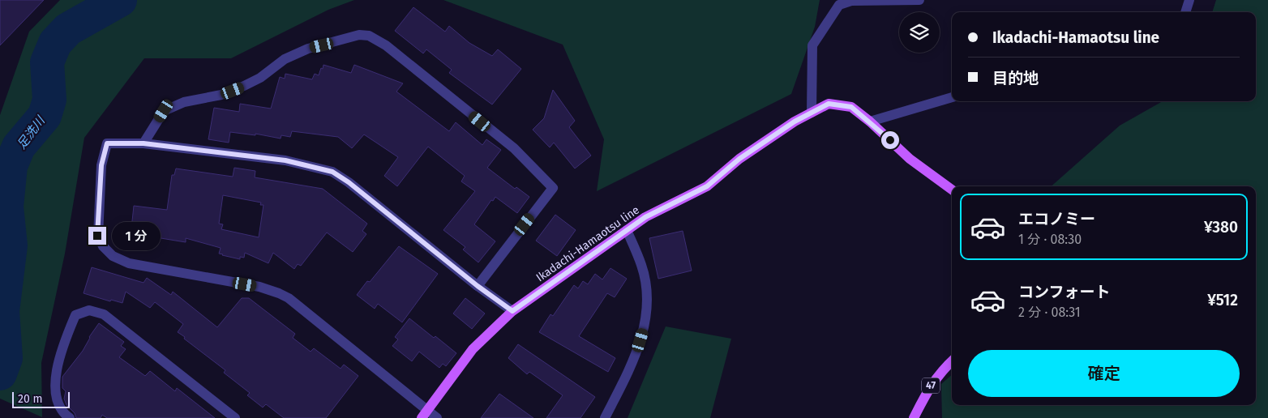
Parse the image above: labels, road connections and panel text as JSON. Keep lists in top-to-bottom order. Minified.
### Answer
{"streets":{"main road":["Ikadachi-Hamaotsu line","47"]},"water":["足洗川"],"scale_bar":"20 m","page":{"banner":["Ikadachi-Hamaotsu line","目的地"],"list":[{"name":"エコノミー","note":"1 分 · 08:30","value":"¥380"},{"name":"コンフォート","note":"2 分 · 08:31","value":"¥512"}],"bubble":"1 分","buttons":"確定","scale":"20 m"}}
